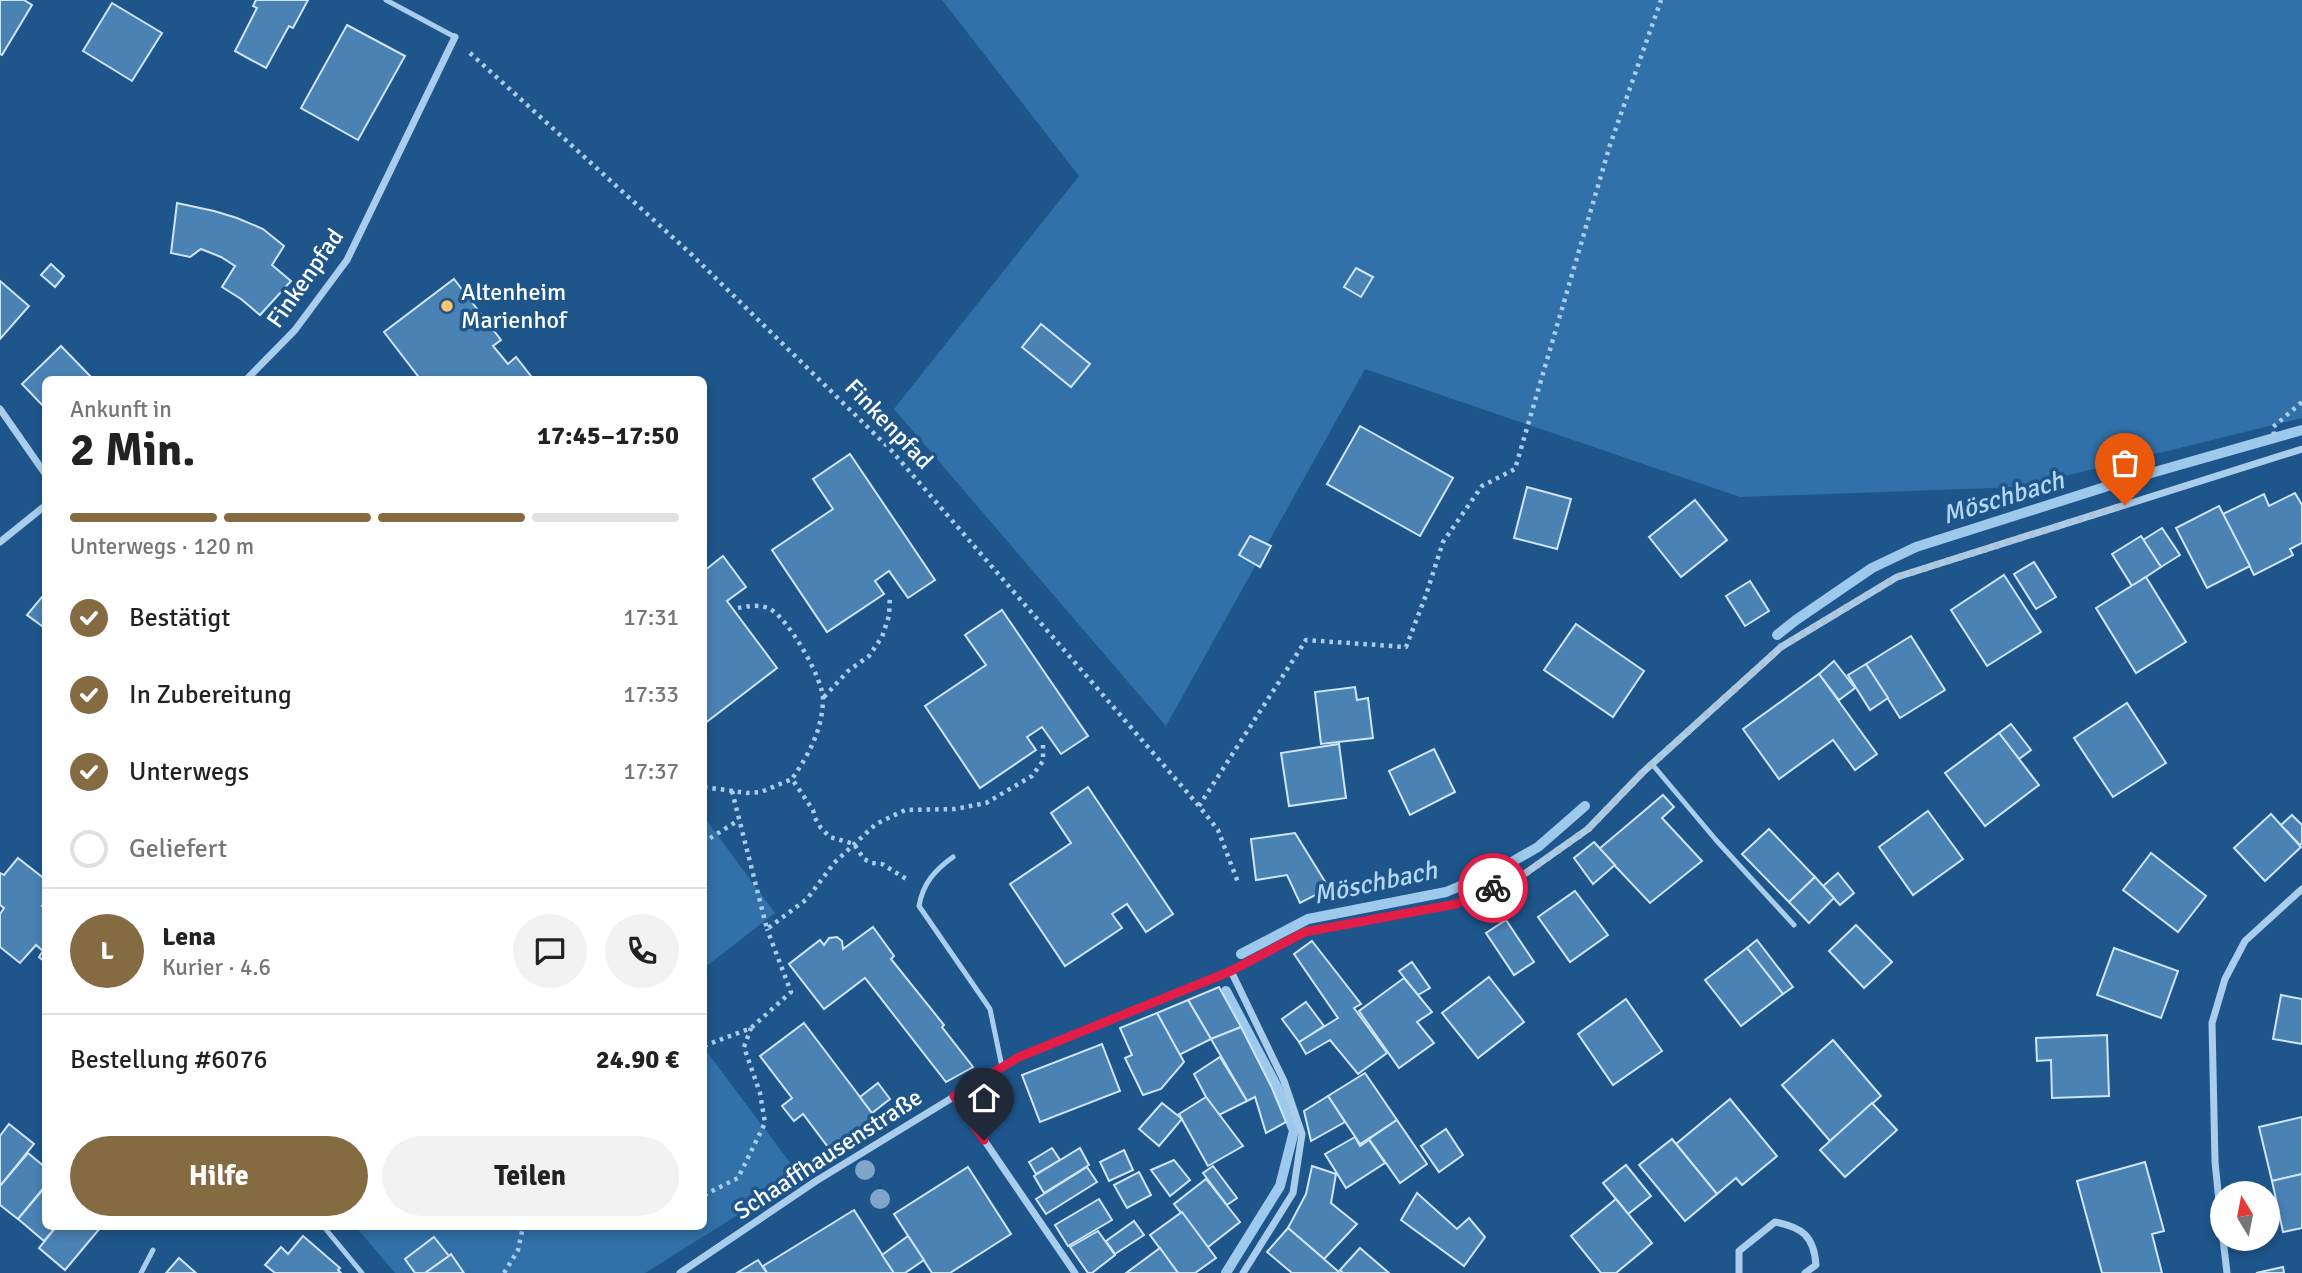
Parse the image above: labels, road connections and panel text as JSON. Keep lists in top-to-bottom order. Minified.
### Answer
{"streets":{"street":["Finkenpfad","Schaaffhausenstraße"]},"water":["Möschbach"],"places":["Altenheim Marienhof"],"north":"top","page":{"heading":["2 Min.","Ankunft in","17:45–17:50"],"panel":["Lena","Kurier · 4.6","Bestellung #6076","24.90 €"],"bar":"Unterwegs · 120 m","list":[["Bestätigt","17:31"],["In Zubereitung","17:33"],["Unterwegs","17:37"],"Geliefert"],"round":"L","buttons":["Hilfe","Teilen"]}}
